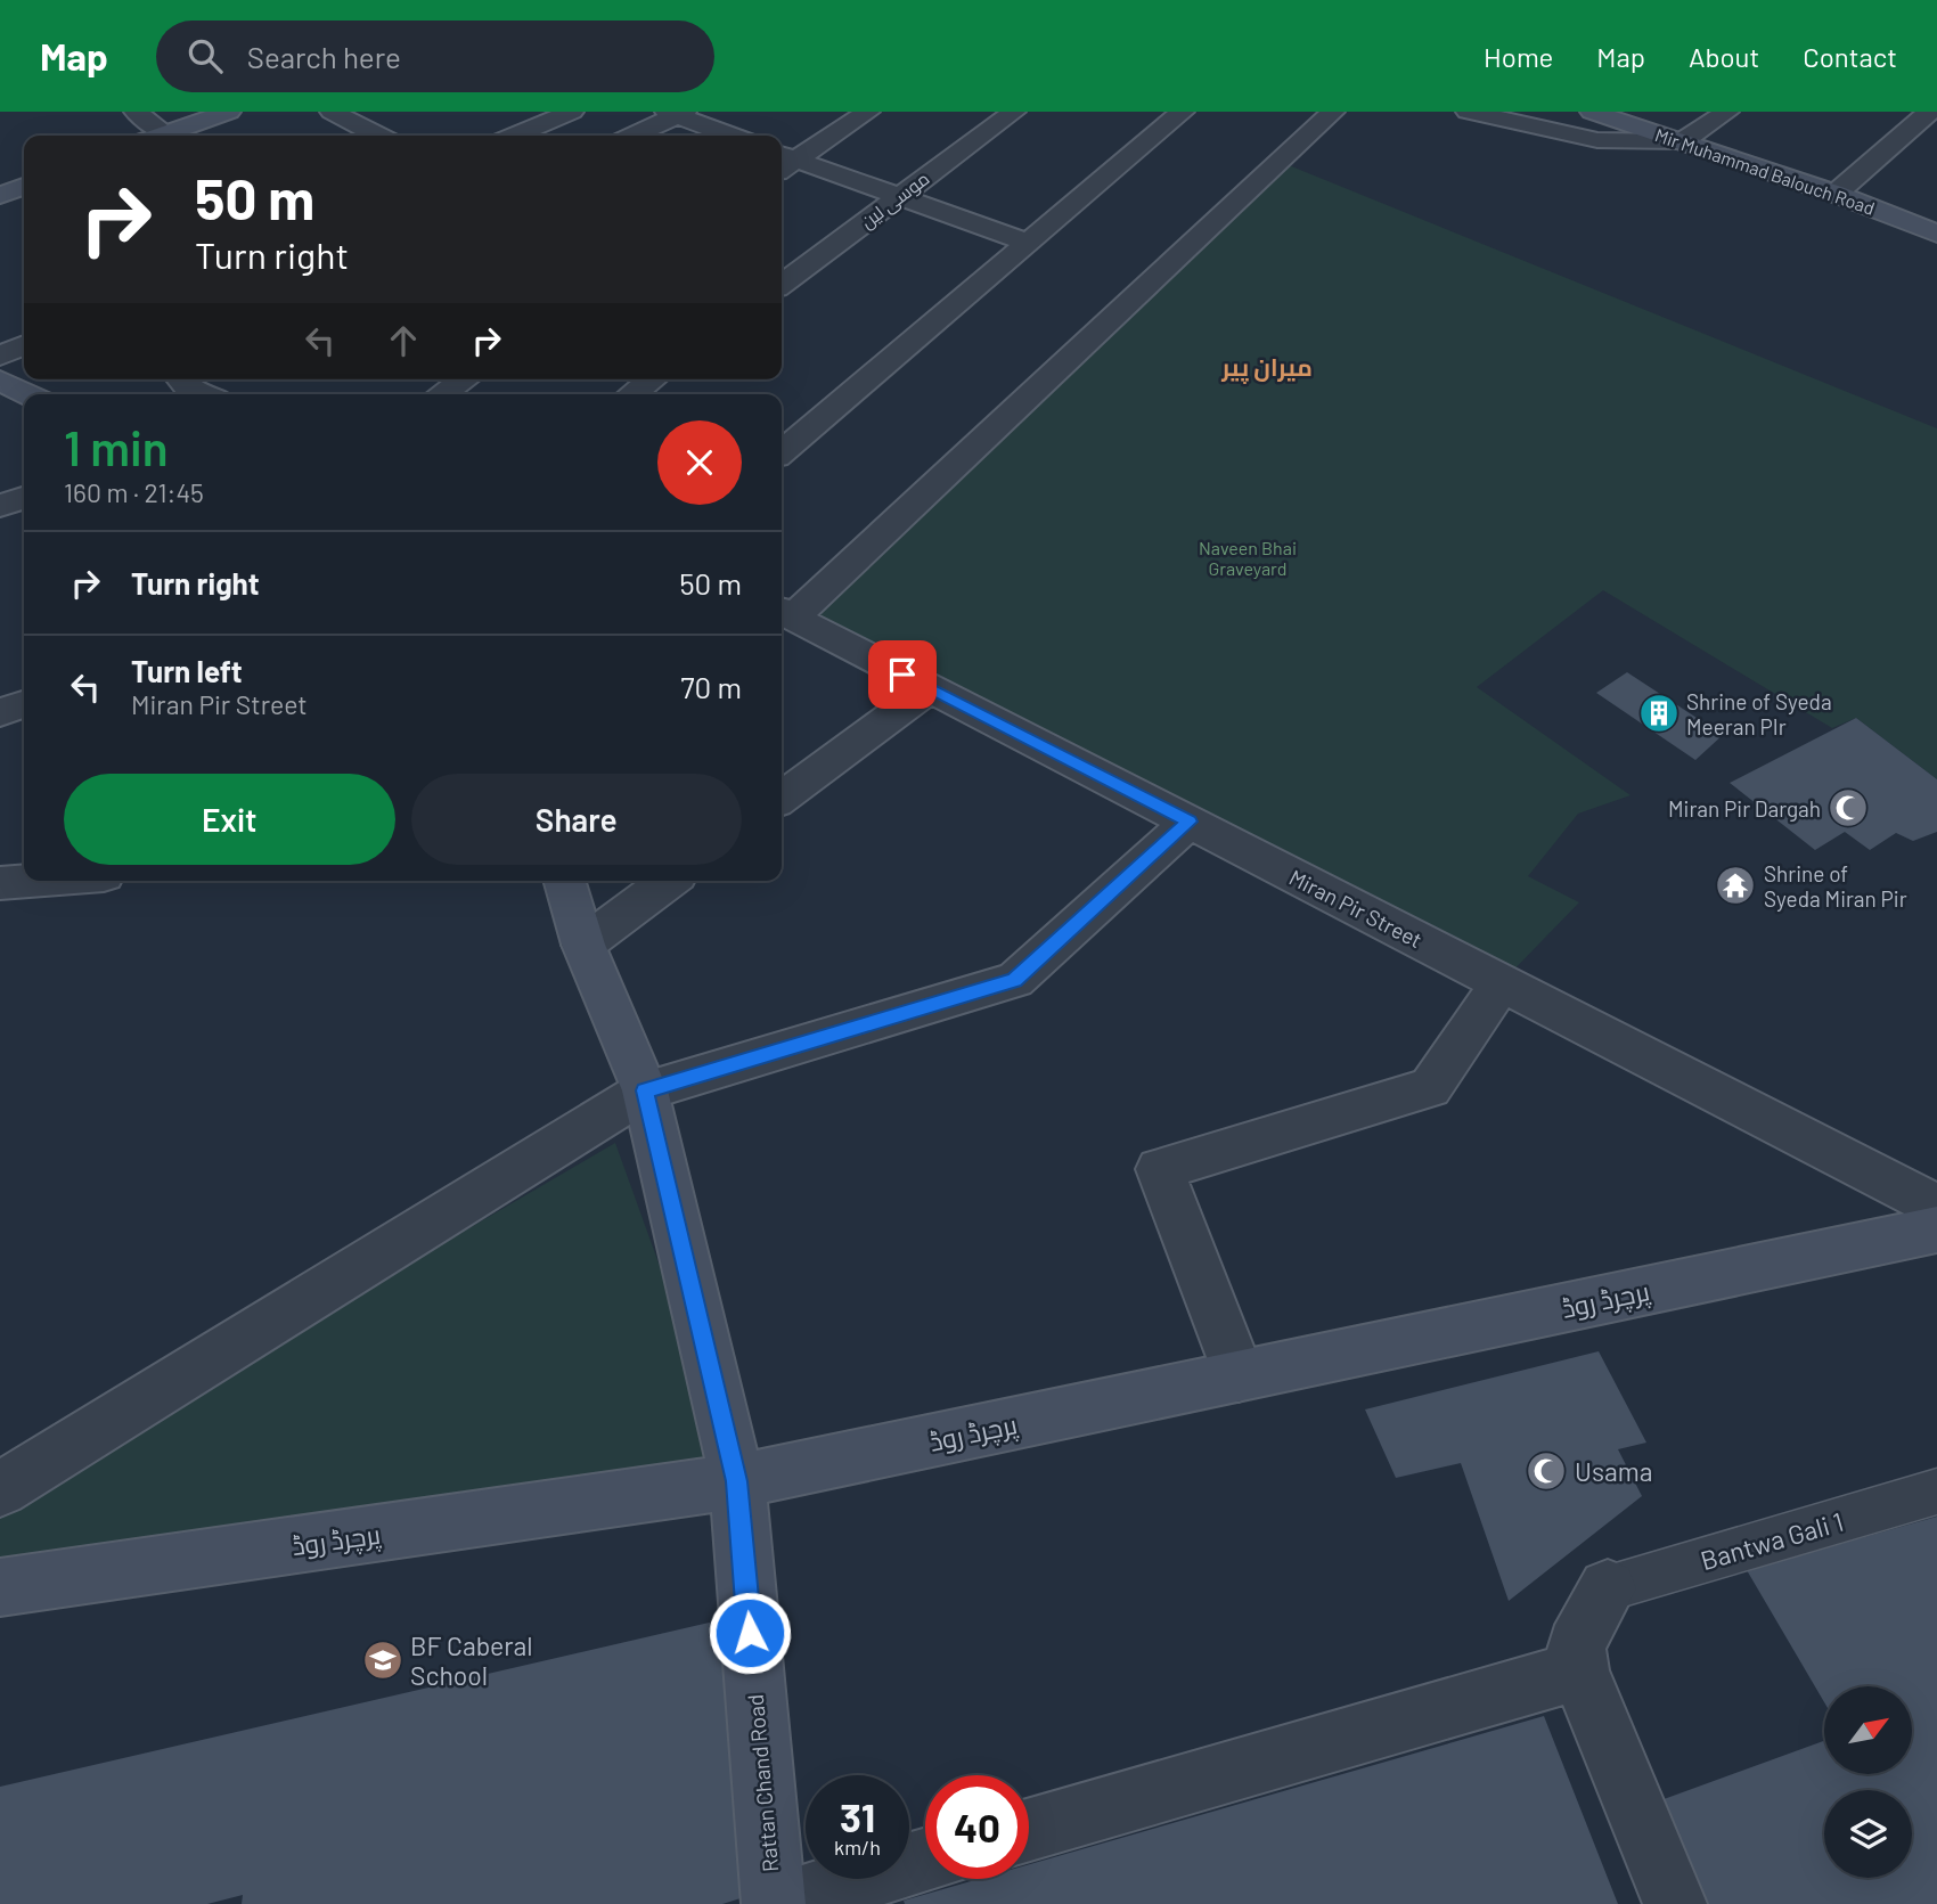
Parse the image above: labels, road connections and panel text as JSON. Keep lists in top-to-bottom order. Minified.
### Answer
{"streets":{"street":["Mir Muhammad Balouch Road","موسی لین","Miran Pir Street","پرچرڈ روڈ","Rattan Chand Road"],"lane":["Bantwa Gali 1"]},"crossings":[["پرچرڈ روڈ","Rattan Chand Road"]],"districts":["میران پیر"],"parks":["Naveen Bhai Graveyard"],"places":{"building":["Shrine of Syeda Meeran PIr"],"mosque":["Miran Pir Dargah","Usama"],"temple":["Shrine of Syeda Miran Pir"],"school or university":["BF Caberal School"]},"north":"top right","page":{"header":"Map","search":"Search here","nav":["Home","Map","About","Contact"],"turn":["50 m","Turn right"],"heading":["1 min","160 m · 21:45"],"list":[{"name":"Turn right","value":"50 m"},{"name":"Turn left","note":"Miran Pir Street","value":"70 m"}],"buttons":["Exit","Share"],"speed":"31 km/h","limit":"40"}}
